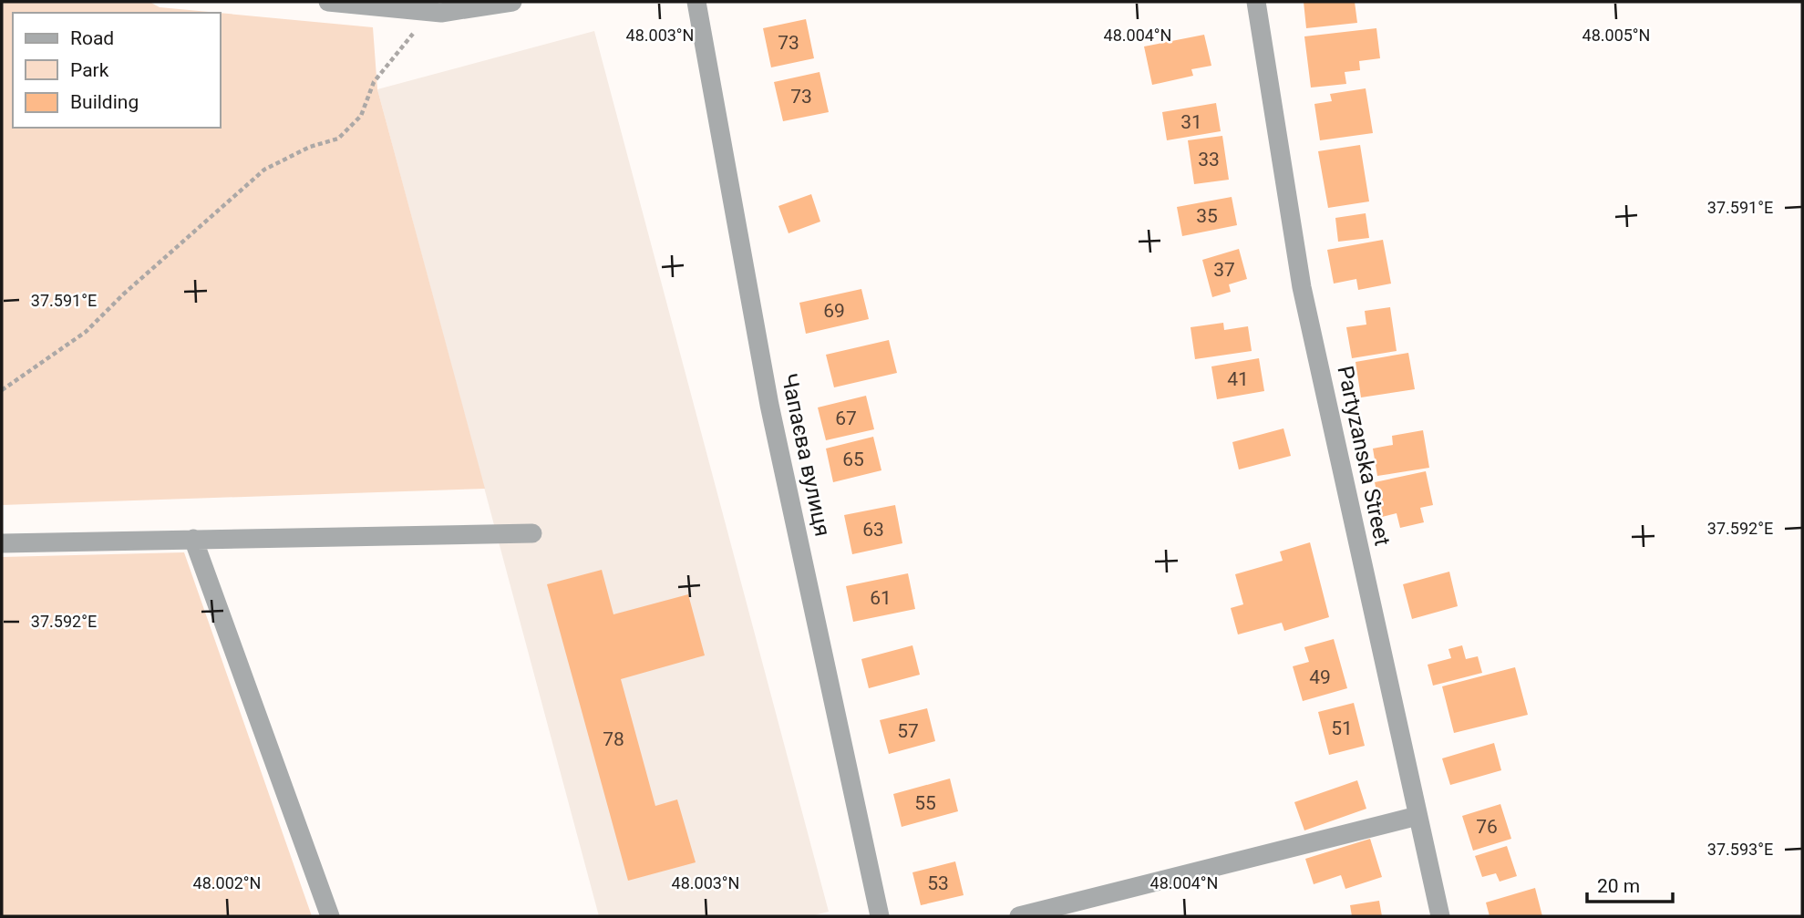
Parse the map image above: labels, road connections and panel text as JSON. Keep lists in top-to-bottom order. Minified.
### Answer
{"streets":{"street":["Чапаєва вулиця","Partyzanska Street"]},"house_numbers":["73","73","31","33","35","37","69","41","67","65","63","61","49","51","57","78","55","76","53"],"legend":["Road","Park","Building"],"scale_bar":"20 m","coordinates":["48.003°N","48.004°N","48.005°N","37.591°E","37.592°E","37.593°E","48.002°N"]}
